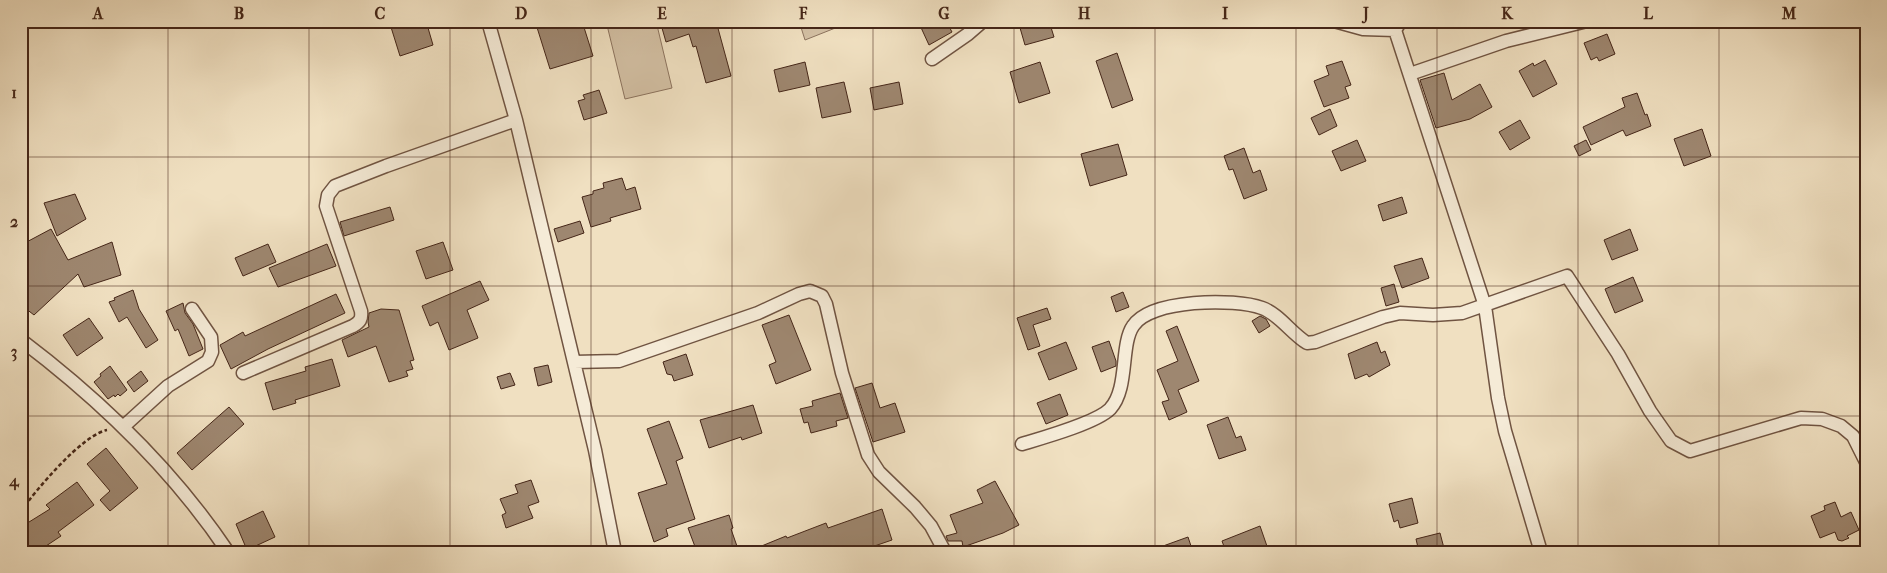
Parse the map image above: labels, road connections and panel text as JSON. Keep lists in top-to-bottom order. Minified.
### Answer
{"grid":{"columns":["A","B","C","D","E","F","G","H","I","J","K","L","M"],"rows":["1","2","3","4"]}}
